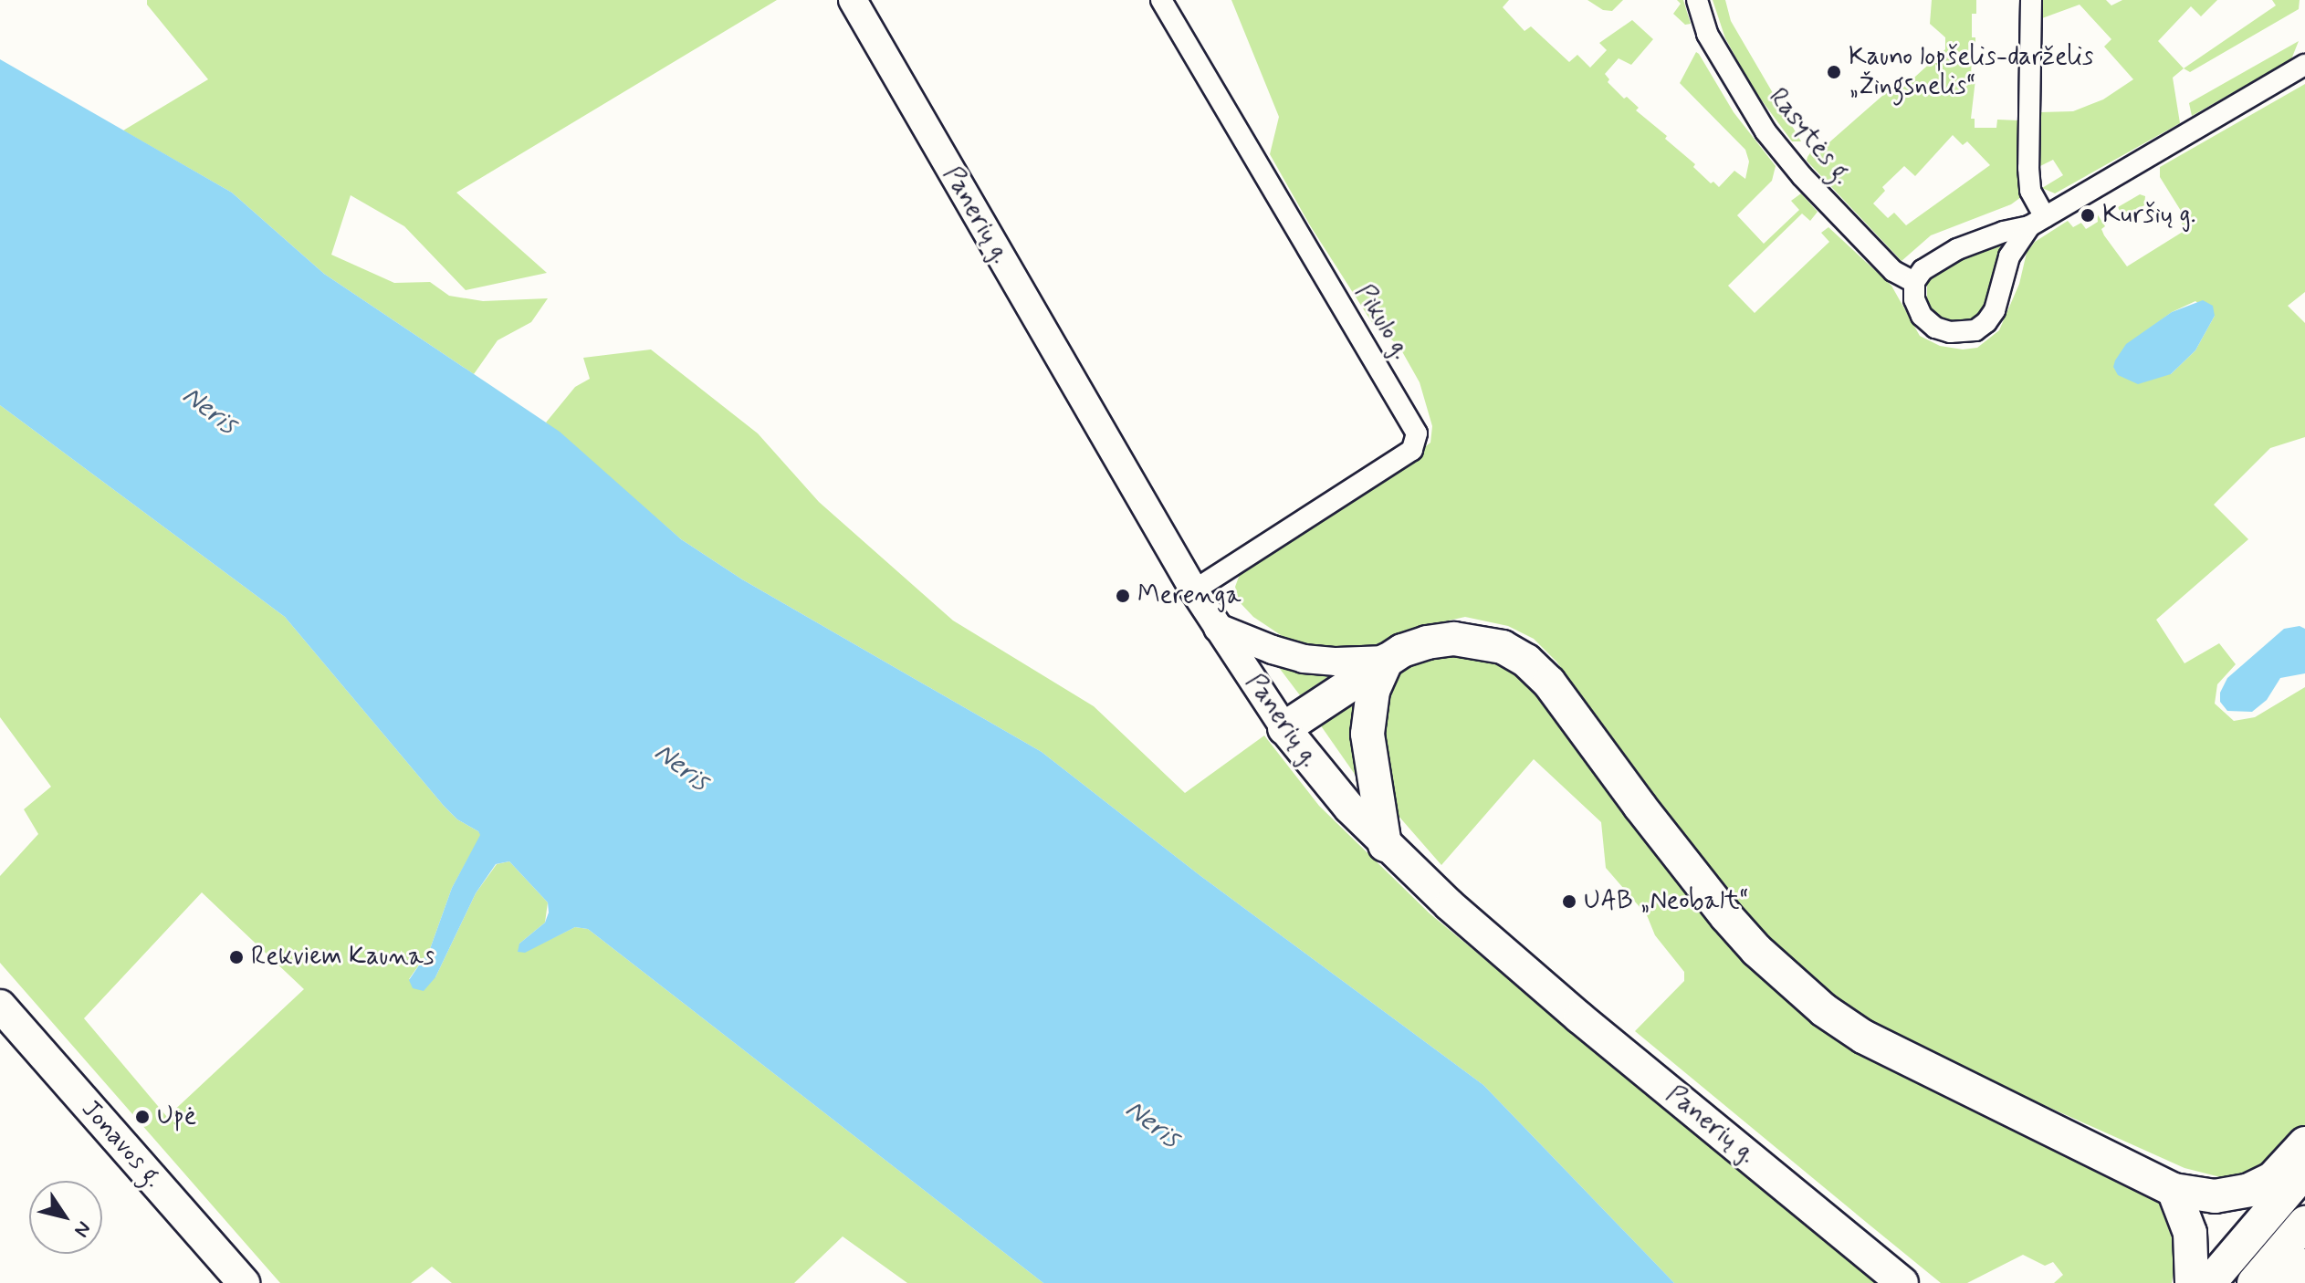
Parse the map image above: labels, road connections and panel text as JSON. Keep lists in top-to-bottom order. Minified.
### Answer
{"streets":{"main road":["Panerių g.","Jonavos g."],"street":["Rasytės g.","Pikulo g."]},"crossings":[["Panerių g.","Pikulo g."]],"water":["Neris"],"places":["Kauno lopšelis-darželis „Žingsnelis“","Kuršių g.","Merenga","UAB „Neobalt“","Rekviem Kaunas","Upė"],"north":"bottom right"}
